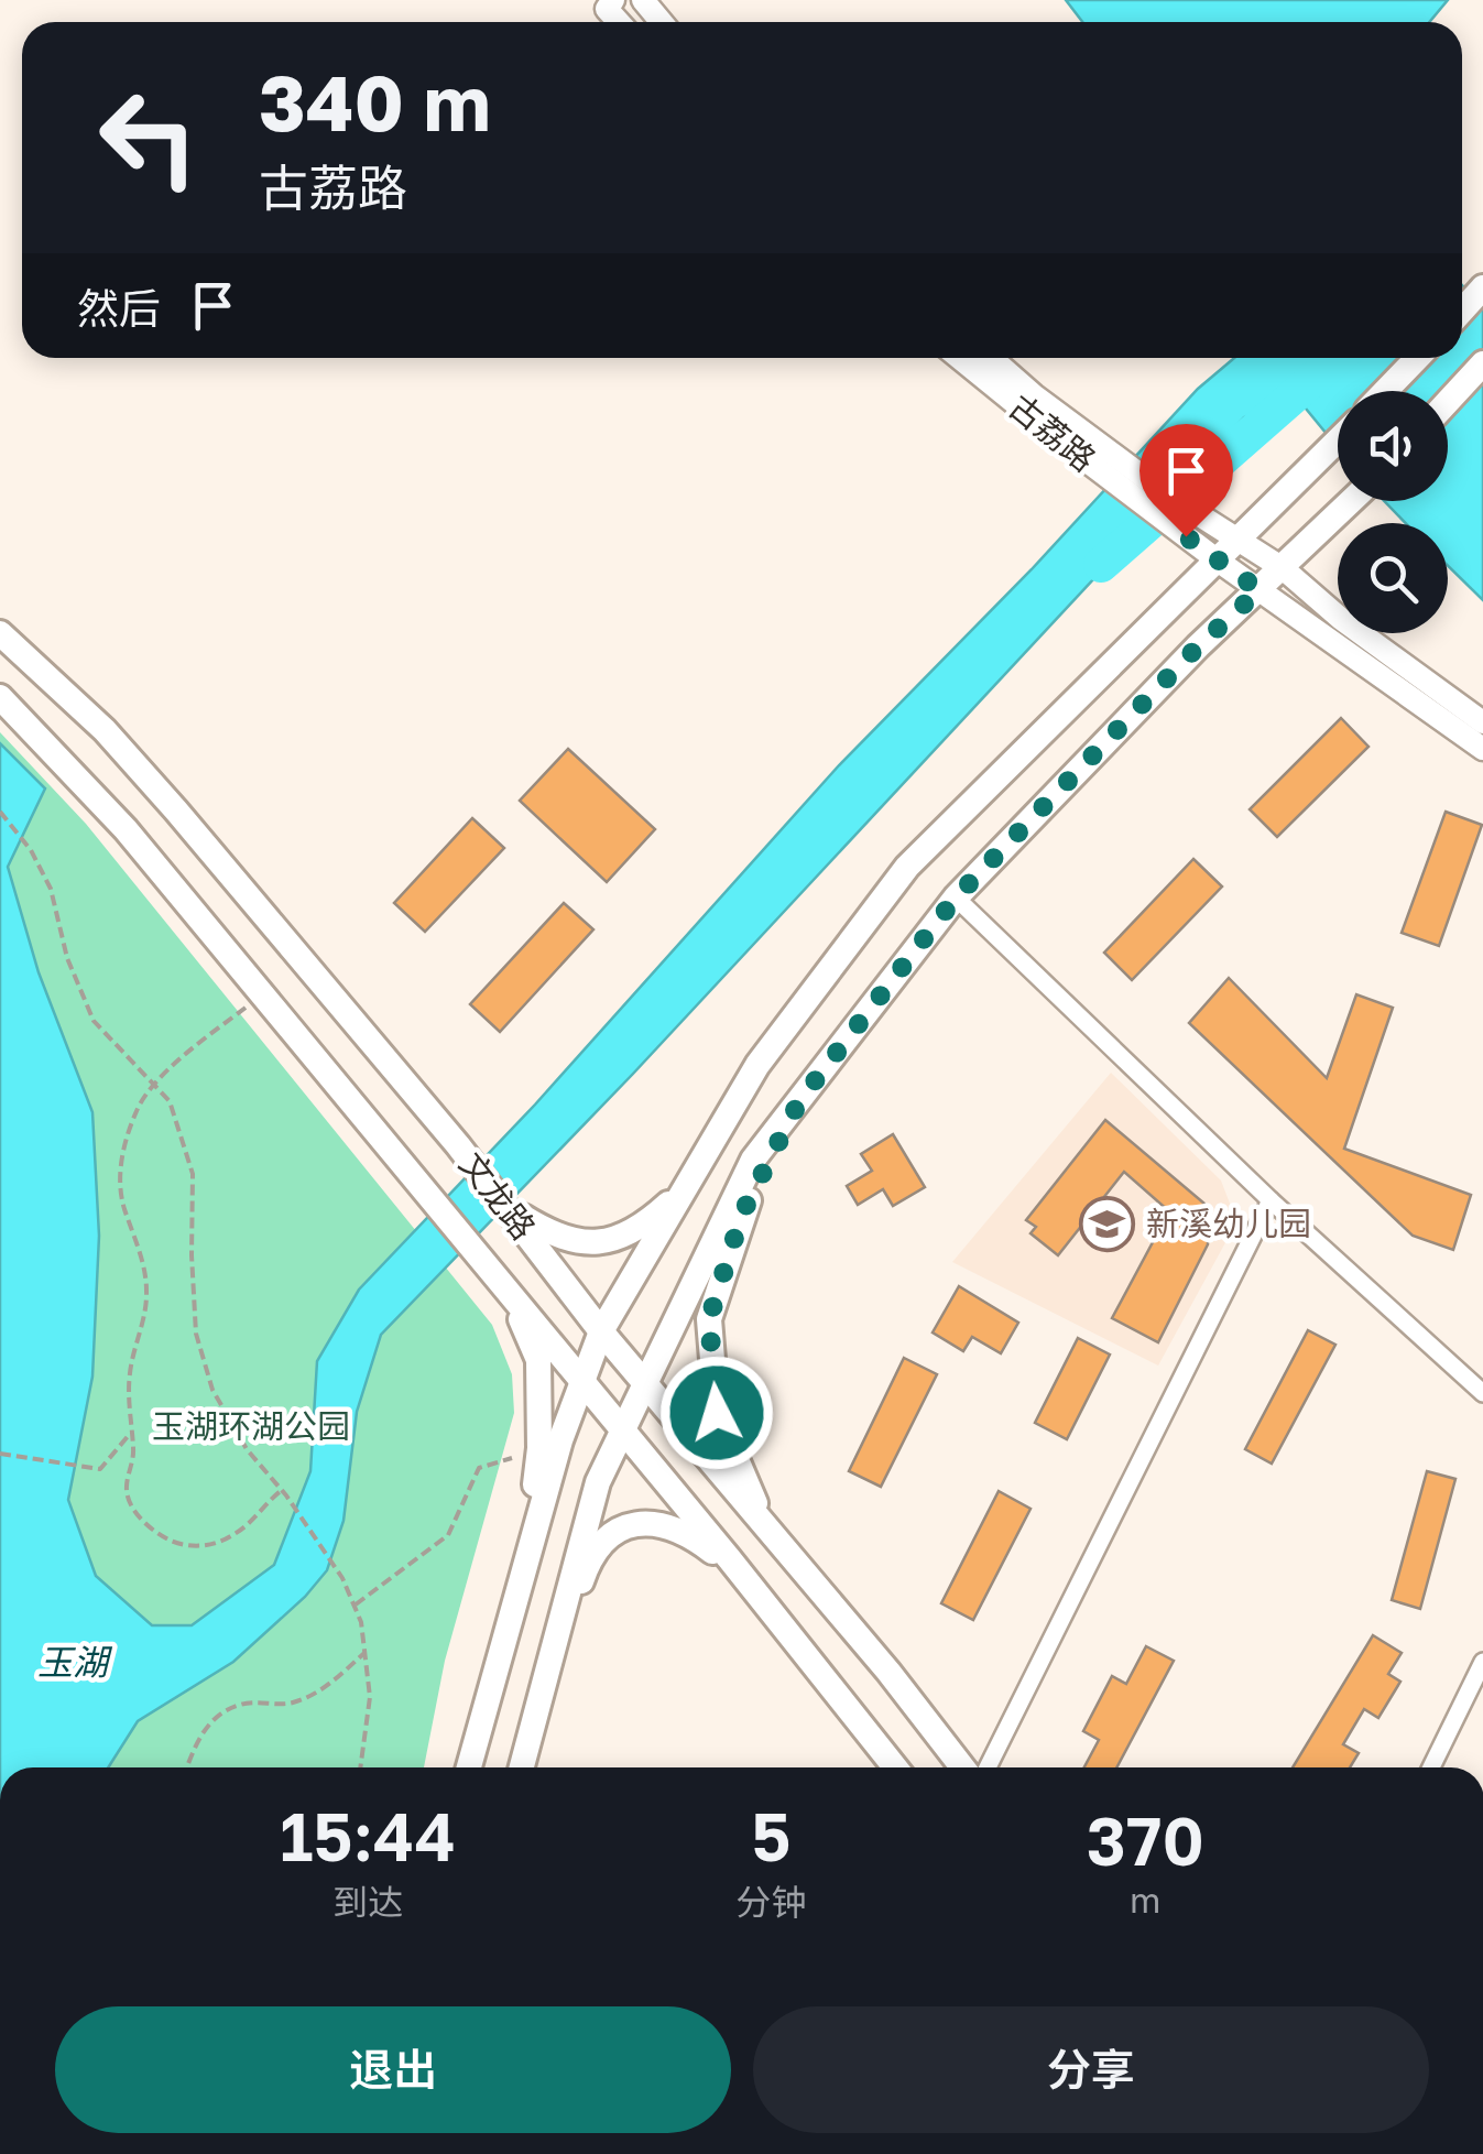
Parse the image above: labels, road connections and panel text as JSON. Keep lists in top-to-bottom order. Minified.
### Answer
{"streets":{"main road":["文龙路"],"street":["古荔路"]},"water":["玉湖"],"parks":["玉湖环湖公园"],"places":{"school or university":["新溪幼儿园"]},"page":{"turn":["340 m","古荔路"],"then":"然后","eta":["15:44","到达","5","分钟","370","m"],"buttons":["退出","分享"]}}
